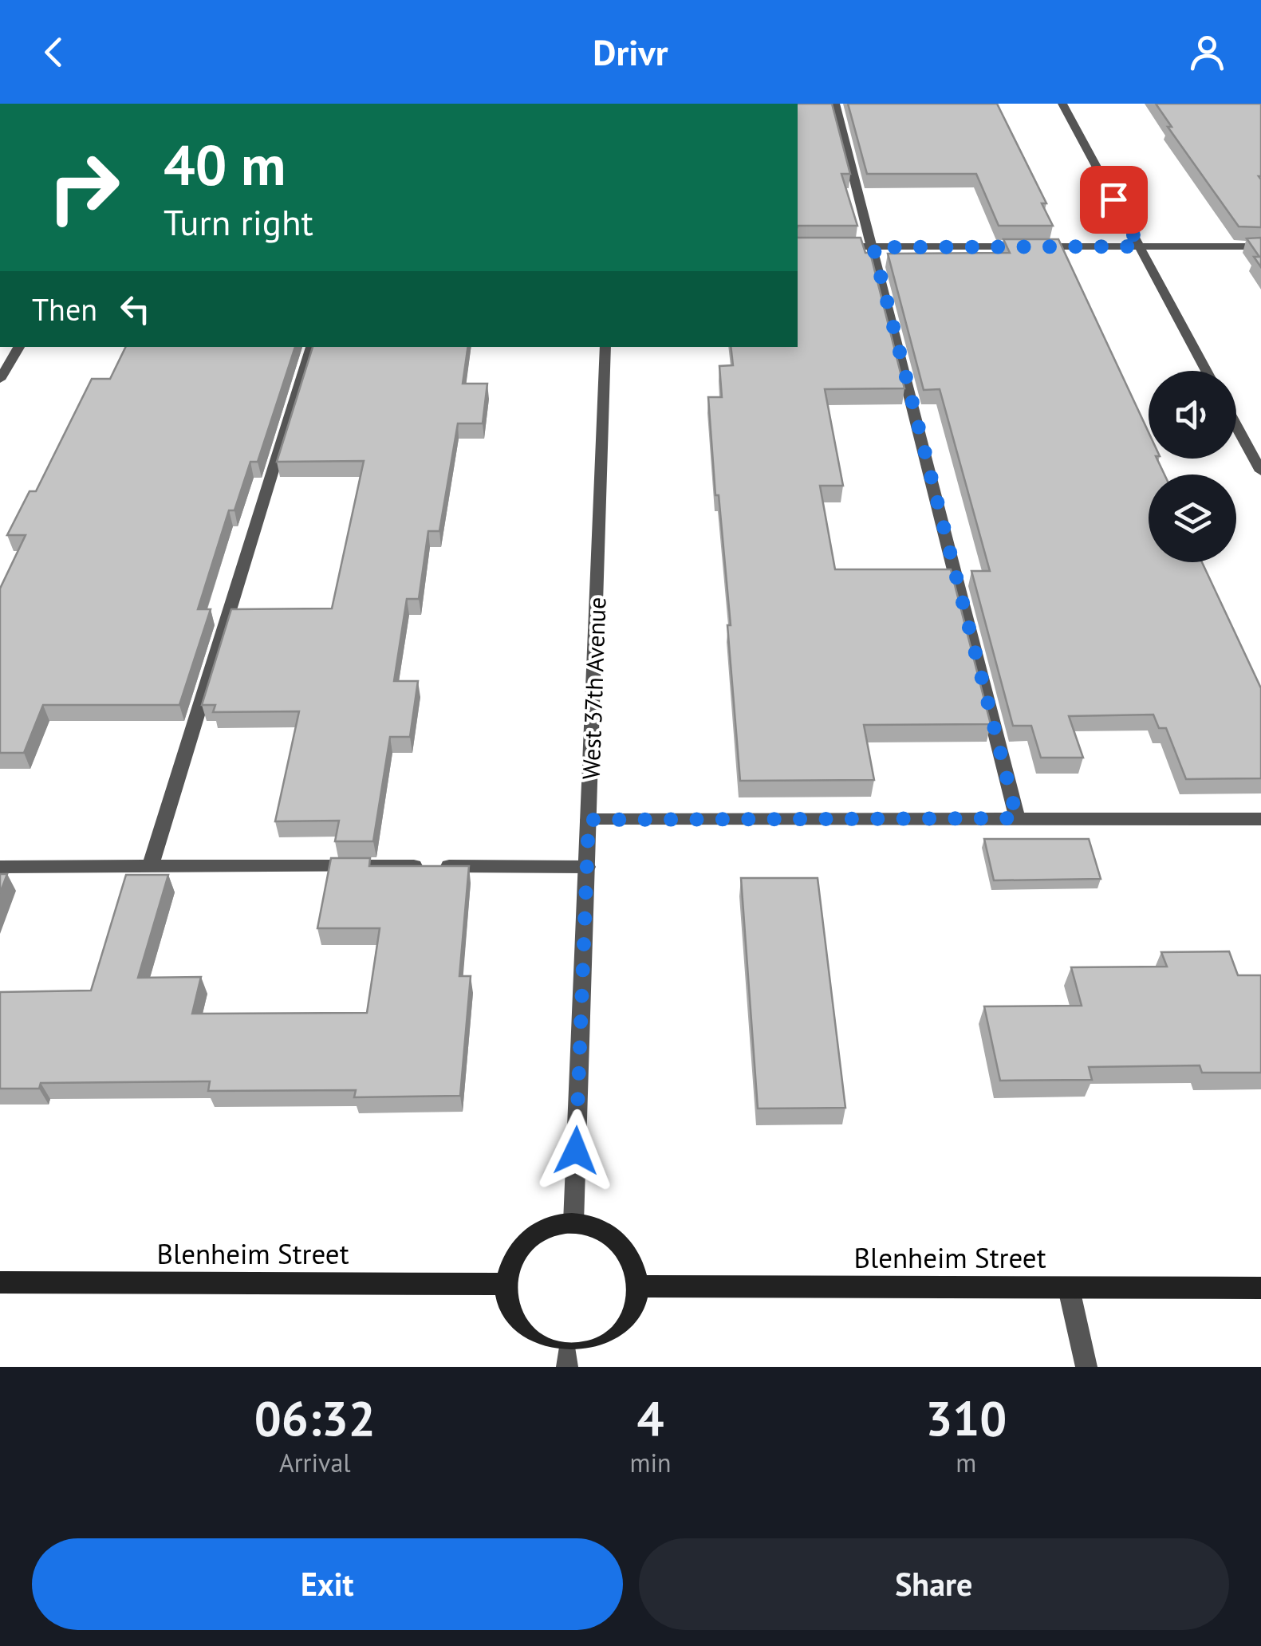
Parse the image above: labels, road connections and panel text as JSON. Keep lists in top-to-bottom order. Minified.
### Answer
{"streets":{"street":["West 37th Avenue","Blenheim Street"]},"crossings":[["West 37th Avenue","Blenheim Street"]],"page":{"header":"Drivr","turn":["40 m","Turn right"],"then":"Then","eta":["06:32","Arrival","4","min","310","m"],"buttons":["Exit","Share"]}}
